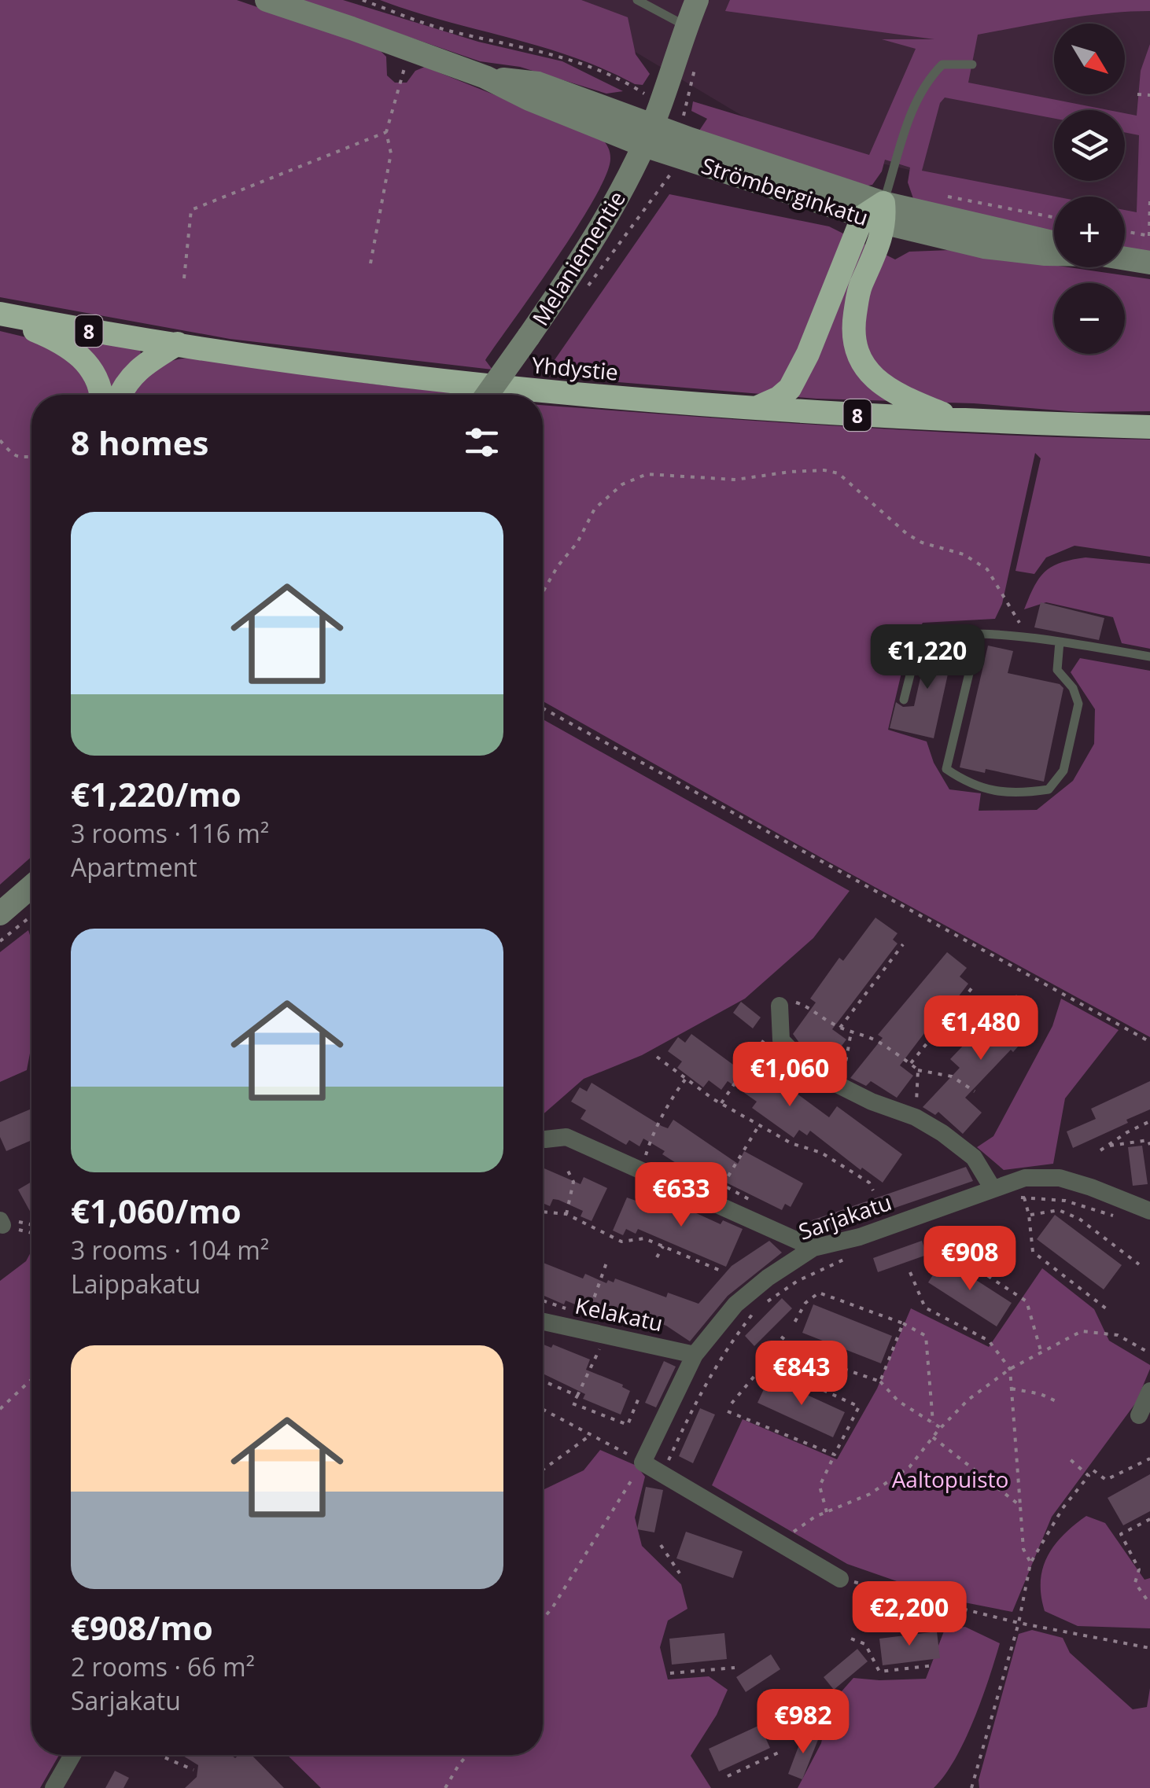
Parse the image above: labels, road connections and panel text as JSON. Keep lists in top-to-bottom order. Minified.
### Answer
{"streets":{"highway":["8","Yhdystie"],"street":["Strömberginkatu","Melaniementie","Sarjakatu","Kelakatu"]},"crossings":[["Strömberginkatu","Melaniementie"],["Sarjakatu","Kelakatu"]],"parks":["Aaltopuisto"],"north":"bottom right","page":{"map_buttons":["+","−"],"heading":"8 homes","list":[{"name":"€1,220/mo","note":"3 rooms · 116 m² · Apartment"},{"name":"€1,060/mo","note":"3 rooms · 104 m² · Laippakatu"},{"name":"€908/mo","note":"2 rooms · 66 m² · Sarjakatu"}],"price":["€1,220","€1,480","€1,060","€633","€908","€843","€2,200","€982"]}}
